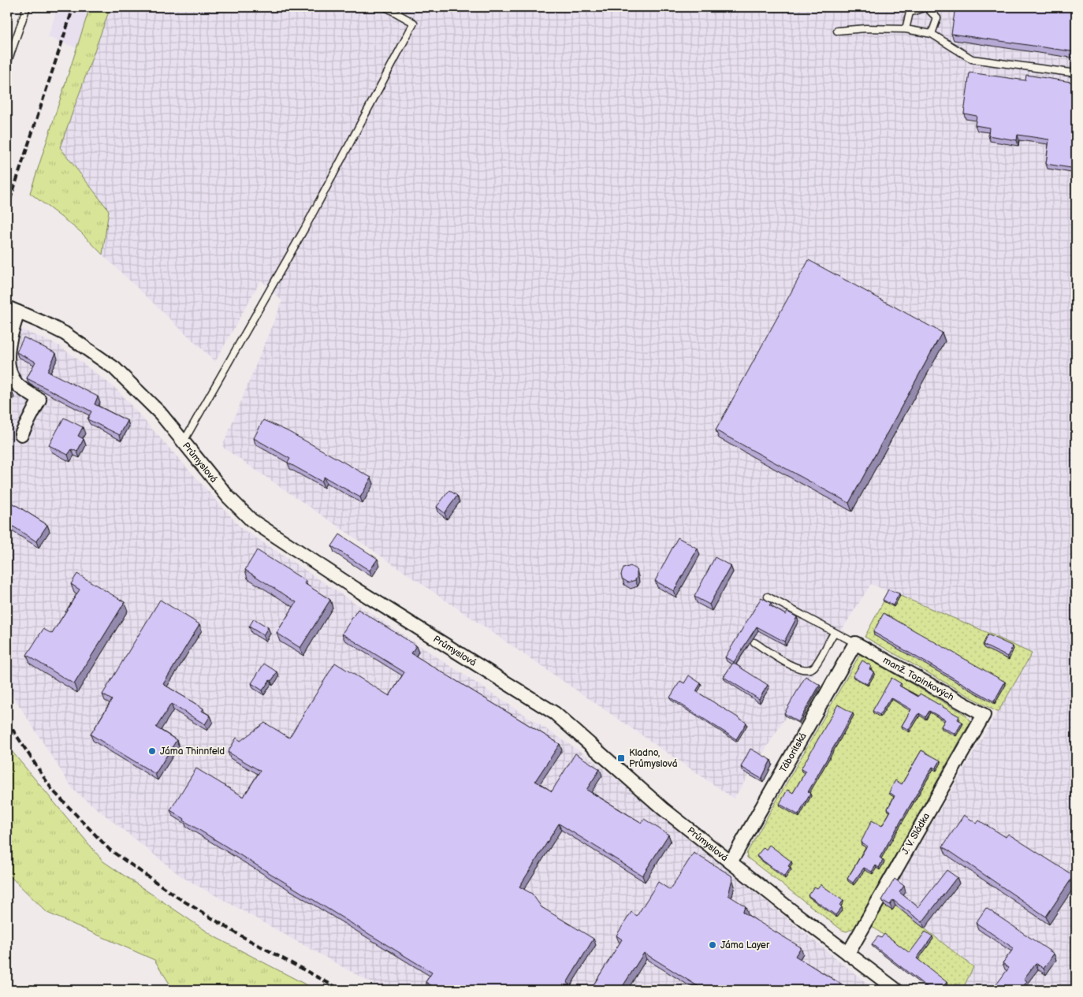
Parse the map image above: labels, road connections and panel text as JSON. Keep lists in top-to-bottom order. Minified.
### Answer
{"streets":{"street":["Průmyslová","manž. Topinkových","Táboritská","J. V. Sládka"]},"crossings":[["Průmyslová","Táboritská"],["Průmyslová","J. V. Sládka"],["manž. Topinkových","Táboritská"],["manž. Topinkových","J. V. Sládka"]],"places":{"other":["Jáma Thinnfeld","Jáma Layer"],"transit":["Kladno, Průmyslová"]}}
